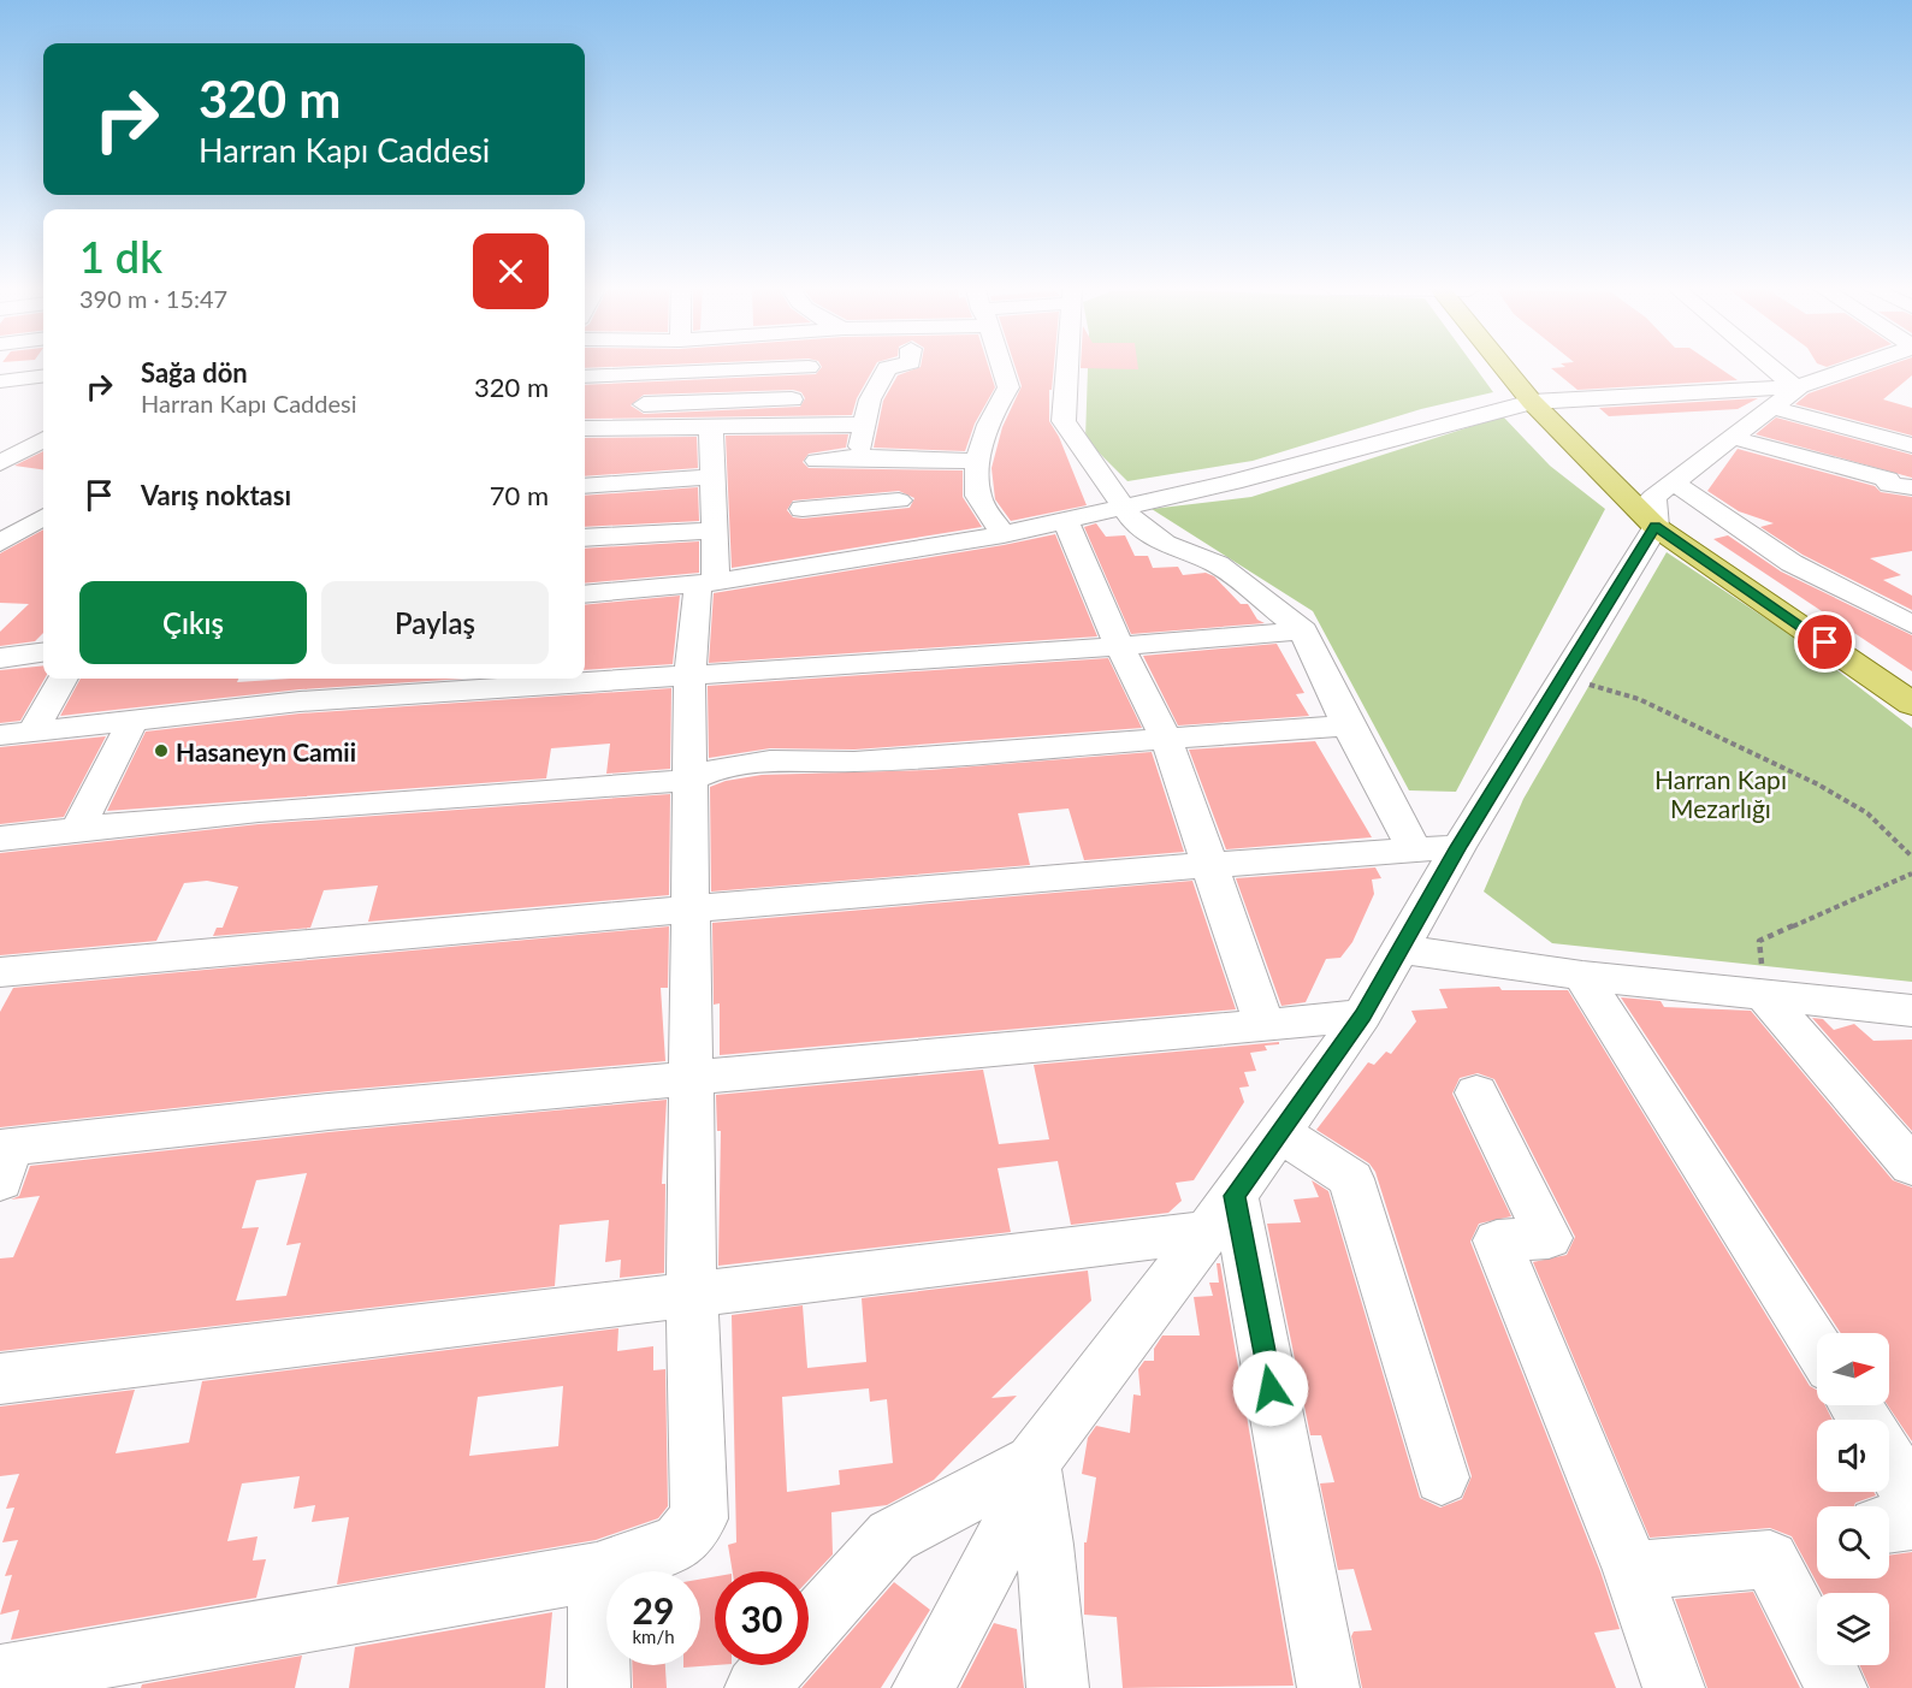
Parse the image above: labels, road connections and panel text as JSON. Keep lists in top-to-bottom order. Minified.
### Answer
{"parks":["Harran Kapı Mezarlığı"],"places":["Hasaneyn Camii"],"north":"right","page":{"turn":["320 m","Harran Kapı Caddesi"],"heading":["1 dk","390 m · 15:47"],"list":[{"name":"Sağa dön","note":"Harran Kapı Caddesi","value":"320 m"},{"name":"Varış noktası","value":"70 m"}],"buttons":["Çıkış","Paylaş"],"speed":"29 km/h","limit":"30"}}
